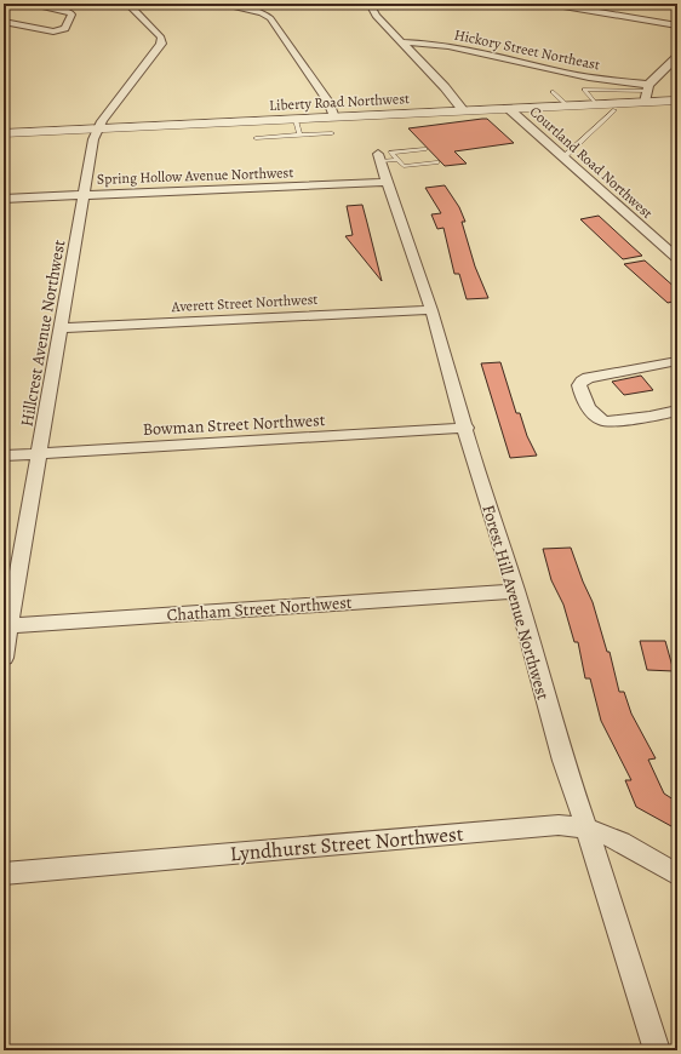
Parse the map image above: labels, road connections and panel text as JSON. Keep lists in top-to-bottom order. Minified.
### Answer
{"streets":{"street":["Hickory Street Northeast","Liberty Road Northwest","Courtland Road Northwest","Spring Hollow Avenue Northwest","Averett Street Northwest","Hillcrest Avenue Northwest","Bowman Street Northwest","Forest Hill Avenue Northwest","Chatham Street Northwest","Lyndhurst Street Northwest"]},"crossings":[["Hickory Street Northeast","Liberty Road Northwest"],["Liberty Road Northwest","Courtland Road Northwest"],["Liberty Road Northwest","Hillcrest Avenue Northwest"],["Spring Hollow Avenue Northwest","Hillcrest Avenue Northwest"],["Spring Hollow Avenue Northwest","Forest Hill Avenue Northwest"],["Averett Street Northwest","Hillcrest Avenue Northwest"],["Averett Street Northwest","Forest Hill Avenue Northwest"],["Hillcrest Avenue Northwest","Bowman Street Northwest"],["Hillcrest Avenue Northwest","Chatham Street Northwest"],["Bowman Street Northwest","Forest Hill Avenue Northwest"],["Forest Hill Avenue Northwest","Chatham Street Northwest"],["Forest Hill Avenue Northwest","Lyndhurst Street Northwest"]]}
